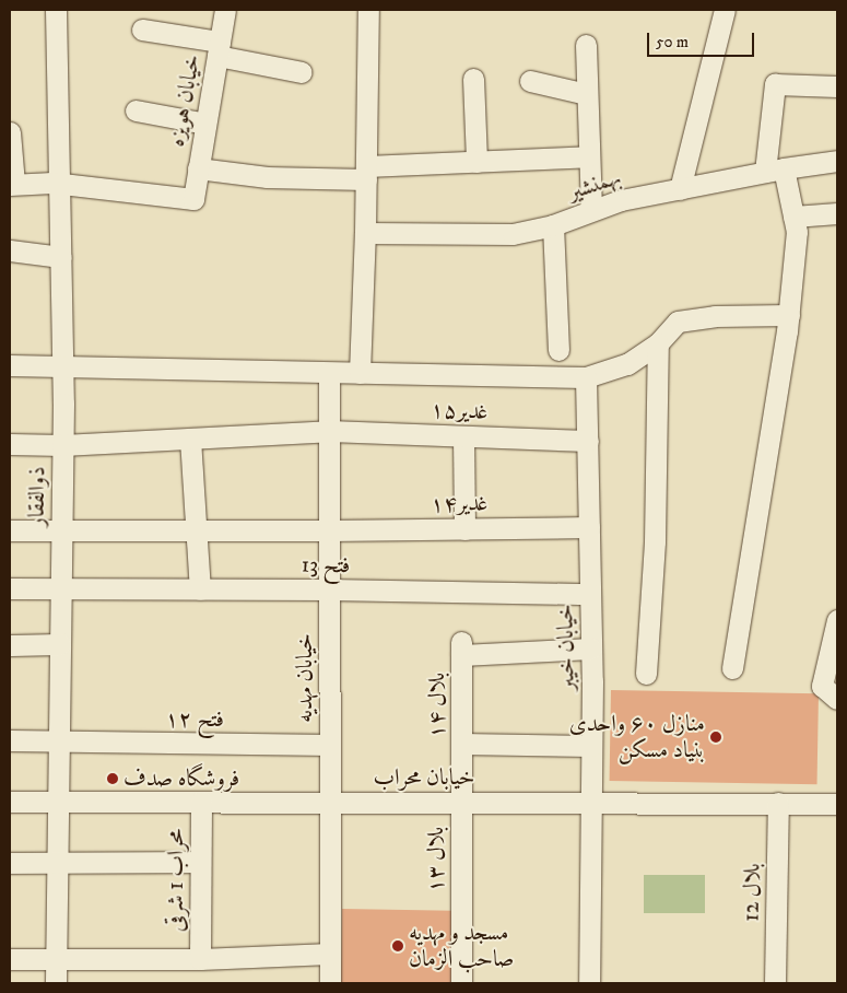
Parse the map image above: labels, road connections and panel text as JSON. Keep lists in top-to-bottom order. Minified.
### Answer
{"streets":{"street":["خیابان هویزه","بهمنشیر","غدیر۱۵","ذوالفقار","غدیر۱۴","فتح 13","خیابان خیبر","خیابان مهدیه","بلال ۱۴","فتح ۱۲","خیابان محراب","بلال ۱۳","محراب 1 شرقی","بلال 12"]},"crossings":[["خیابان هویزه","ذوالفقار"],["غدیر۱۵","ذوالفقار"],["غدیر۱۵","خیابان خیبر"],["غدیر۱۵","خیابان مهدیه"],["ذوالفقار","غدیر۱۴"],["ذوالفقار","فتح 13"],["ذوالفقار","فتح ۱۲"],["ذوالفقار","خیابان محراب"],["غدیر۱۴","خیابان خیبر"],["غدیر۱۴","خیابان مهدیه"],["فتح 13","خیابان خیبر"],["فتح 13","خیابان مهدیه"],["خیابان خیبر","بلال ۱۴"],["خیابان خیبر","خیابان محراب"],["خیابان مهدیه","فتح ۱۲"],["خیابان مهدیه","خیابان محراب"],["بلال ۱۴","خیابان محراب"],["بلال ۱۴","بلال ۱۳"],["خیابان محراب","بلال ۱۳"],["خیابان محراب","محراب 1 شرقی"],["خیابان محراب","بلال 12"]],"places":["منازل ۶۰ واحدی بنیاد مسکن","فروشگاه صدف","مسجد و مهدیه صاحب الزمان"],"scale_bar":"50 m"}
